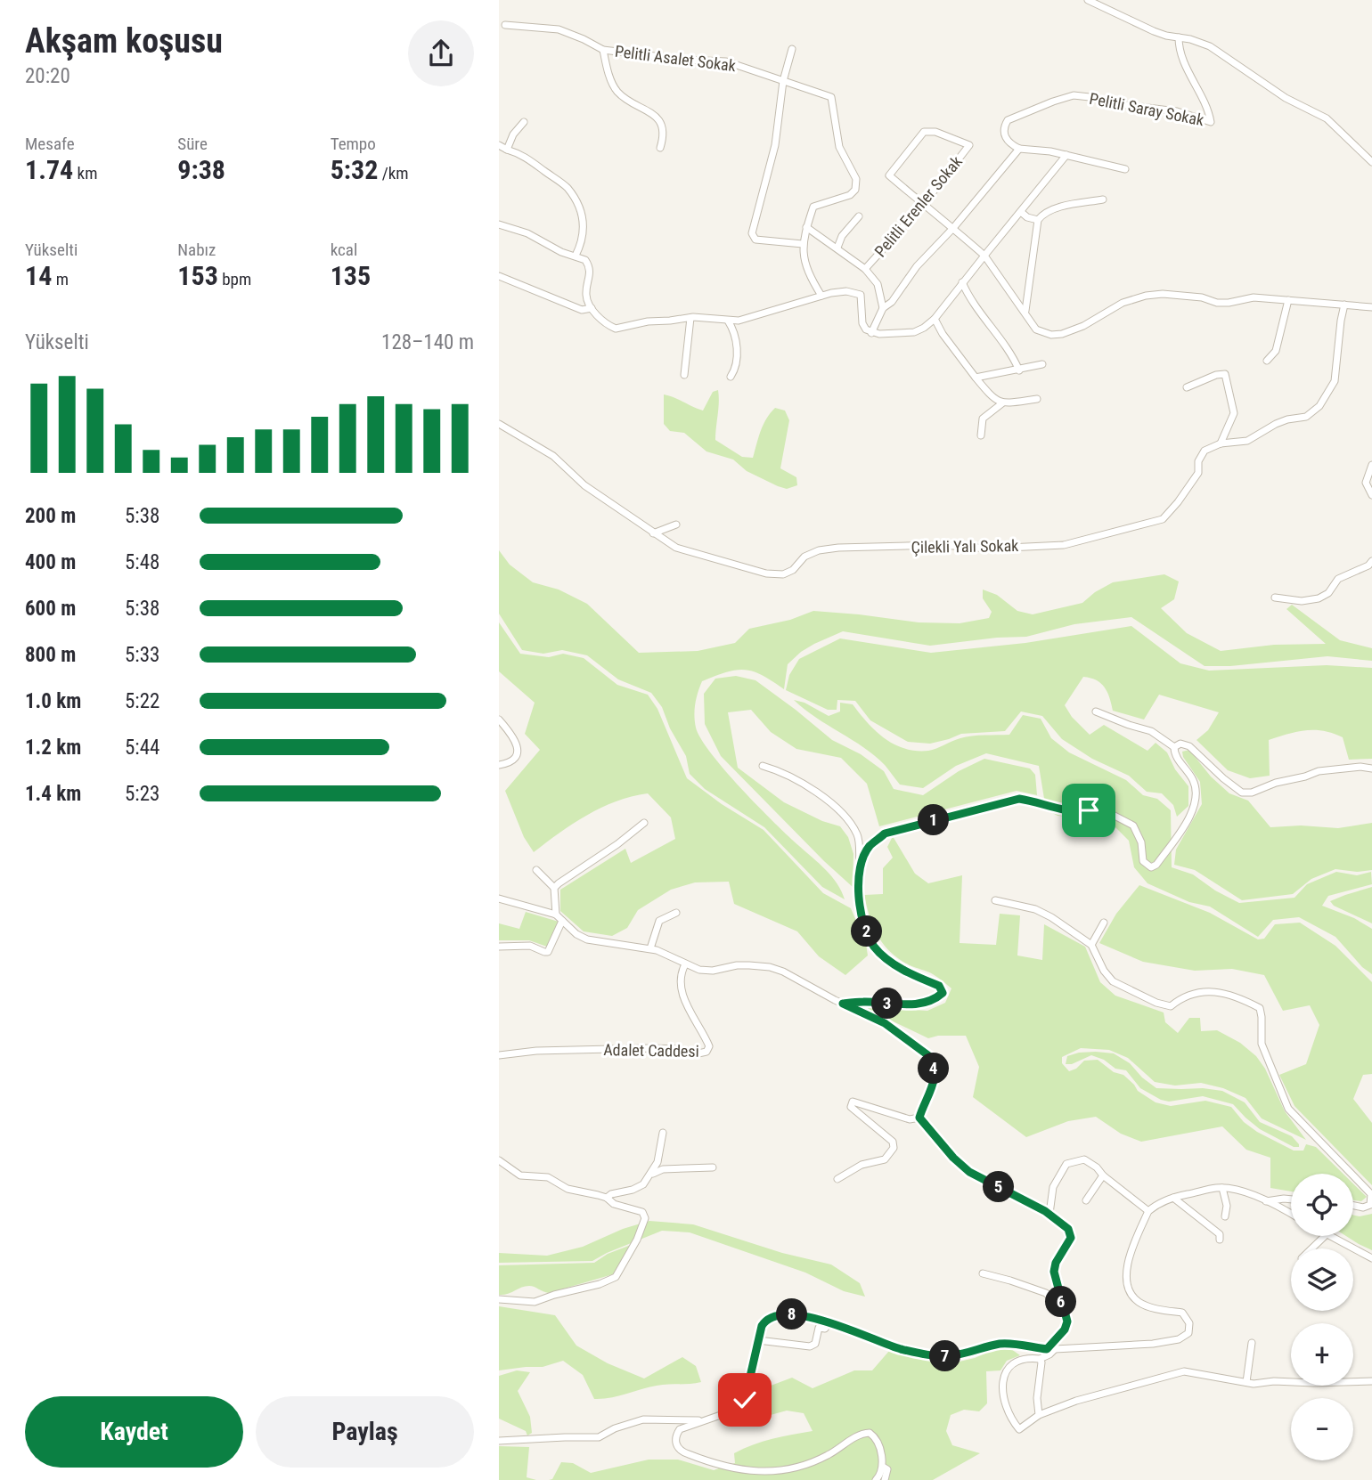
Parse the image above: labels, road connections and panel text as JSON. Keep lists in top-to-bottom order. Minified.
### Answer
{"streets":{"street":["Pelitli Asalet Sokak","Pelitli Saray Sokak","Pelitli Erenler Sokak","Çilekli Yalı Sokak","Adalet Caddesi"]},"crossings":[["Pelitli Asalet Sokak","Pelitli Erenler Sokak"]],"page":{"heading":["Akşam koşusu","20:20"],"stats":[["Mesafe","1.74 km"],["Süre","9:38"],["Tempo","5:32 /km"],["Yükselti","14 m"],["Nabız","153 bpm"],["kcal","135"]],"chart":["Yükselti","128–140 m"],"list":[{"name":"200 m","note":"5:38"},{"name":"400 m","note":"5:48"},{"name":"600 m","note":"5:38"},{"name":"800 m","note":"5:33"},{"name":"1.0 km","note":"5:22"},{"name":"1.2 km","note":"5:44"},{"name":"1.4 km","note":"5:23"}],"pins":["1","2","3","4","5","6","8","7"],"map_buttons":["+","−"],"buttons":["Kaydet","Paylaş"]}}
